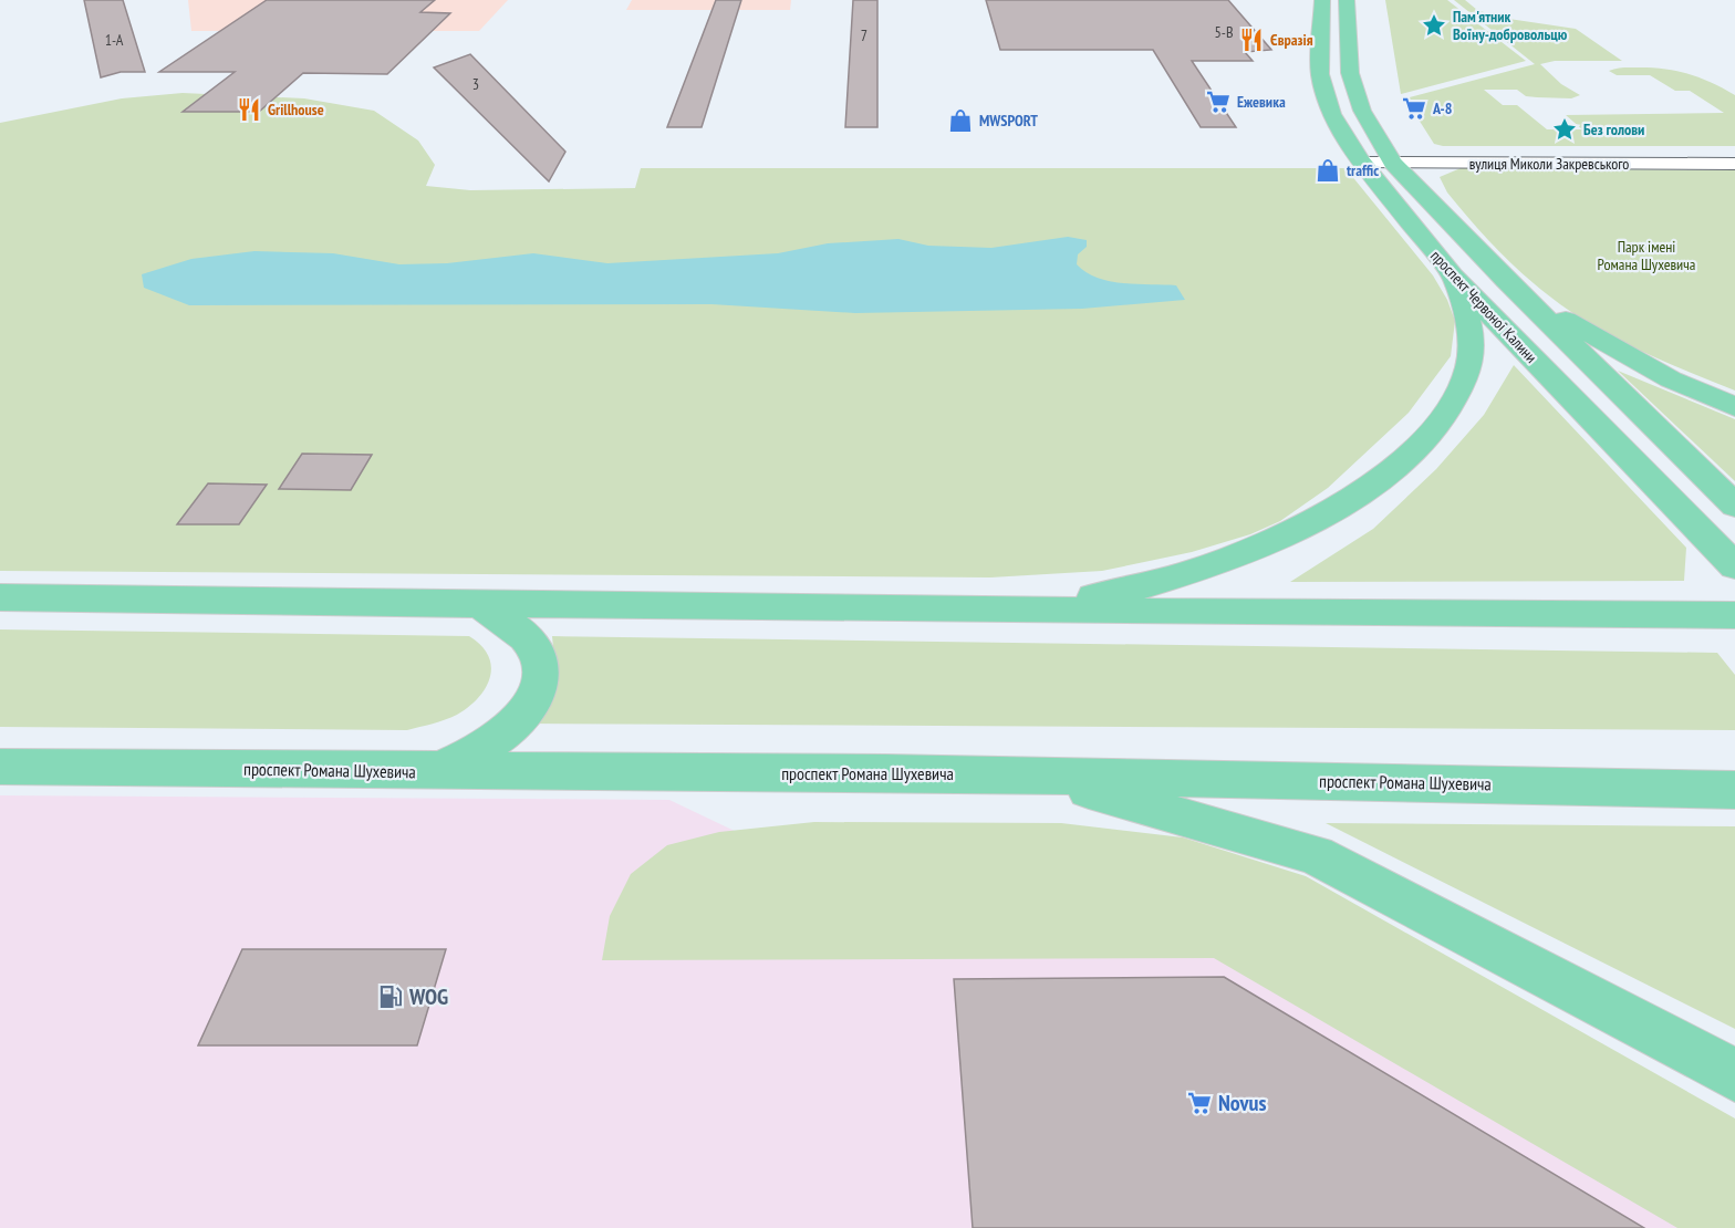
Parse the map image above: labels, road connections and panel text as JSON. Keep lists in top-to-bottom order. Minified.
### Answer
{"streets":{"main road":["проспект Червоної Калини","проспект Романа Шухевича"],"street":["вулиця Миколи Закревського"]},"crossings":[["вулиця Миколи Закревського","проспект Червоної Калини"]],"parks":["Парк імені Романа Шухевича"],"places":{"place":["Пам'ятник Воїну-добровольцю","Без голови"],"restaurant":["Євразія","Grillhouse"],"supermarket":["Ежевика","А-8","Novus"],"shop":["MWSPORT","traffic"],"fuel station":["WOG"]},"house_numbers":["5-В","7","1-А","3"]}
